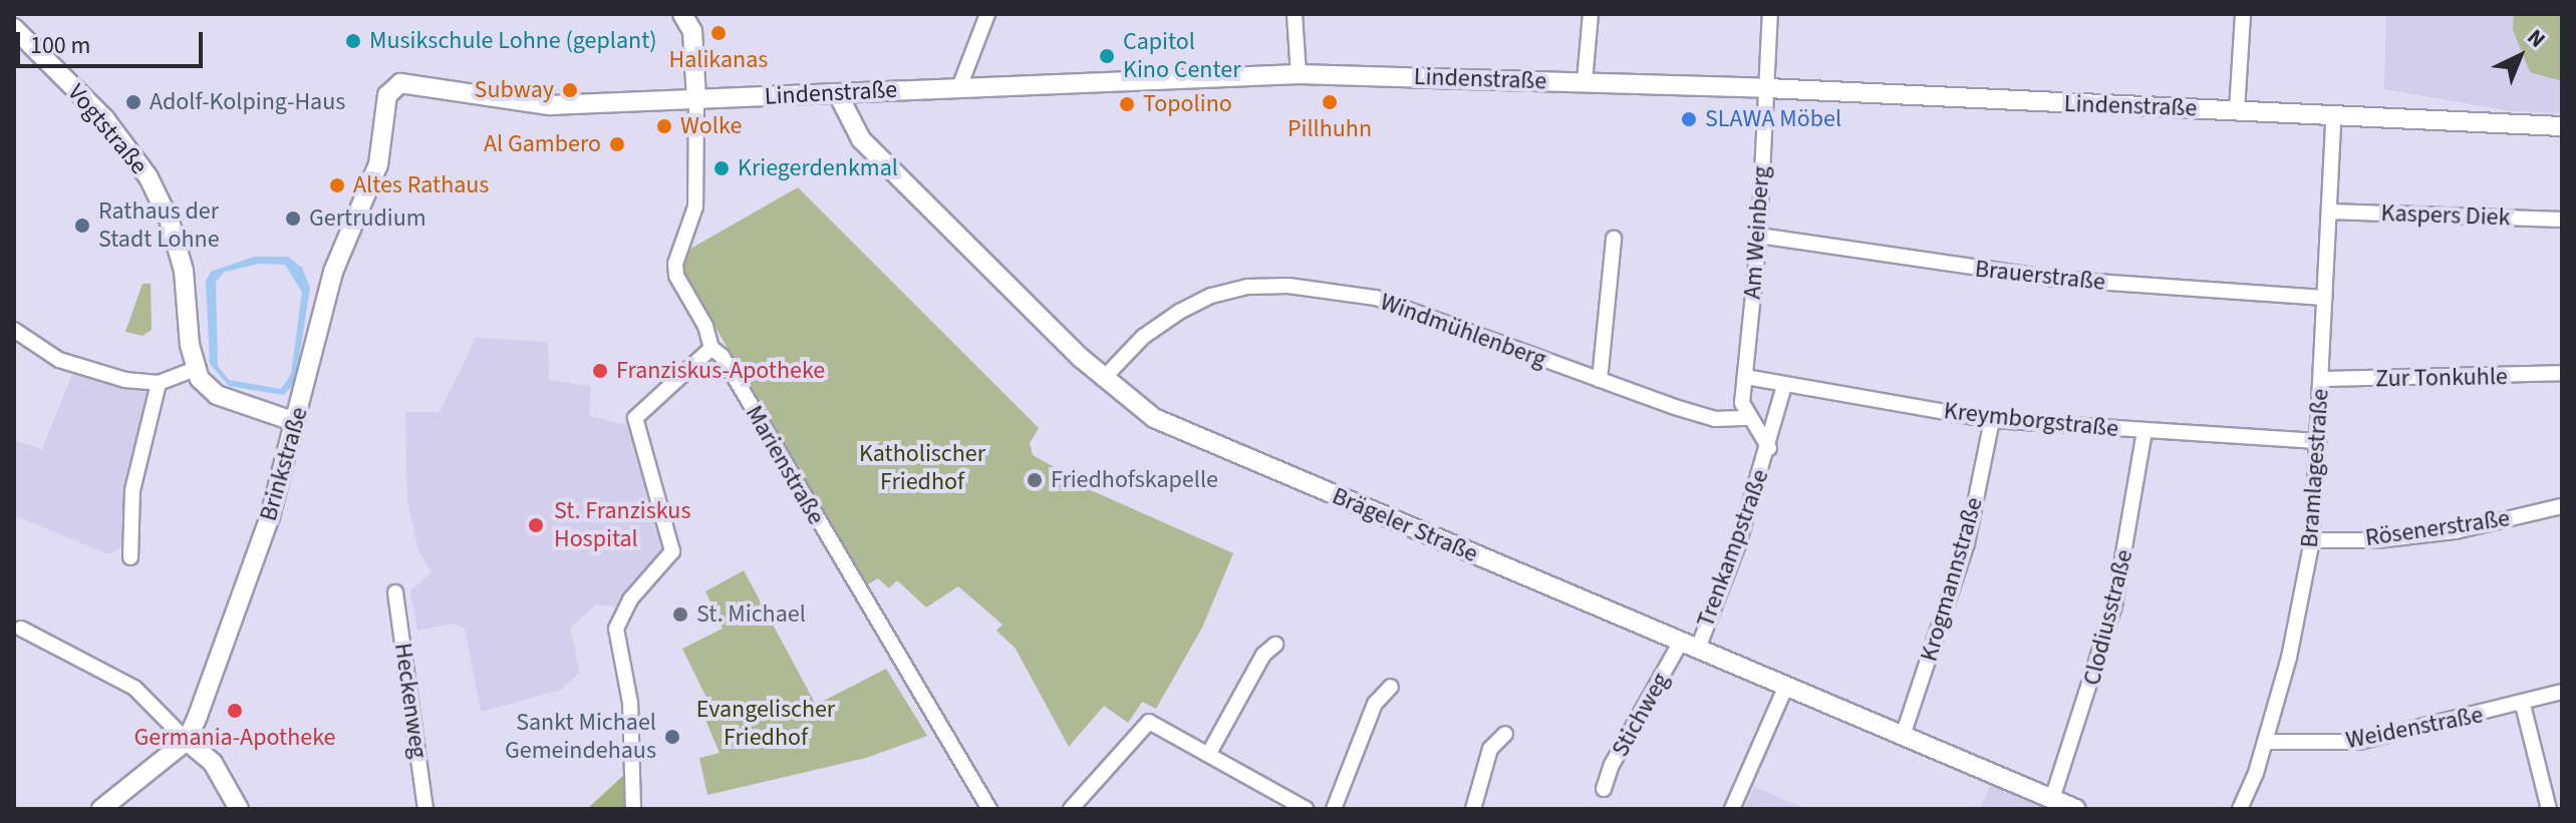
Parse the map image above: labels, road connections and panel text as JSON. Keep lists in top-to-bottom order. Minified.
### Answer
{"streets":{"street":["Lindenstraße","Vogtstraße","Kaspers Diek","Am Weinberg","Brauerstraße","Windmühlenberg","Zur Tonkuhle","Kreymborgstraße","Brinkstraße","Marienstraße","Bramlagestraße","Brägeler Straße","Rösenerstraße","Trenkampstraße","Krogmannstraße","Clodiusstraße","Heckenweg","Stichweg","Weidenstraße"]},"crossings":[["Lindenstraße","Am Weinberg"],["Lindenstraße","Brinkstraße"],["Lindenstraße","Marienstraße"],["Lindenstraße","Bramlagestraße"],["Lindenstraße","Brägeler Straße"],["Kaspers Diek","Bramlagestraße"],["Am Weinberg","Brauerstraße"],["Am Weinberg","Kreymborgstraße"],["Am Weinberg","Trenkampstraße"],["Brauerstraße","Bramlagestraße"],["Windmühlenberg","Brägeler Straße"],["Windmühlenberg","Trenkampstraße"],["Zur Tonkuhle","Bramlagestraße"],["Kreymborgstraße","Bramlagestraße"],["Kreymborgstraße","Trenkampstraße"],["Kreymborgstraße","Krogmannstraße"],["Kreymborgstraße","Clodiusstraße"],["Bramlagestraße","Rösenerstraße"],["Bramlagestraße","Weidenstraße"],["Brägeler Straße","Trenkampstraße"],["Brägeler Straße","Krogmannstraße"],["Brägeler Straße","Clodiusstraße"],["Brägeler Straße","Stichweg"],["Trenkampstraße","Stichweg"]],"parks":["Katholischer Friedhof","Evangelischer Friedhof"],"places":["Halikanas","Musikschule Lohne (geplant)","Capitol Kino Center","Subway","Adolf-Kolping-Haus","Pillhuhn","Topolino","SLAWA Möbel","Wolke","Al Gambero","Kriegerdenkmal","Altes Rathaus","Gertrudium","Rathaus der Stadt Lohne","Franziskus-Apotheke","Friedhofskapelle","St. Franziskus Hospital","St. Michael","Germania-Apotheke","Sankt Michael Gemeindehaus"],"scale_bar":"100 m","north":"top right"}
